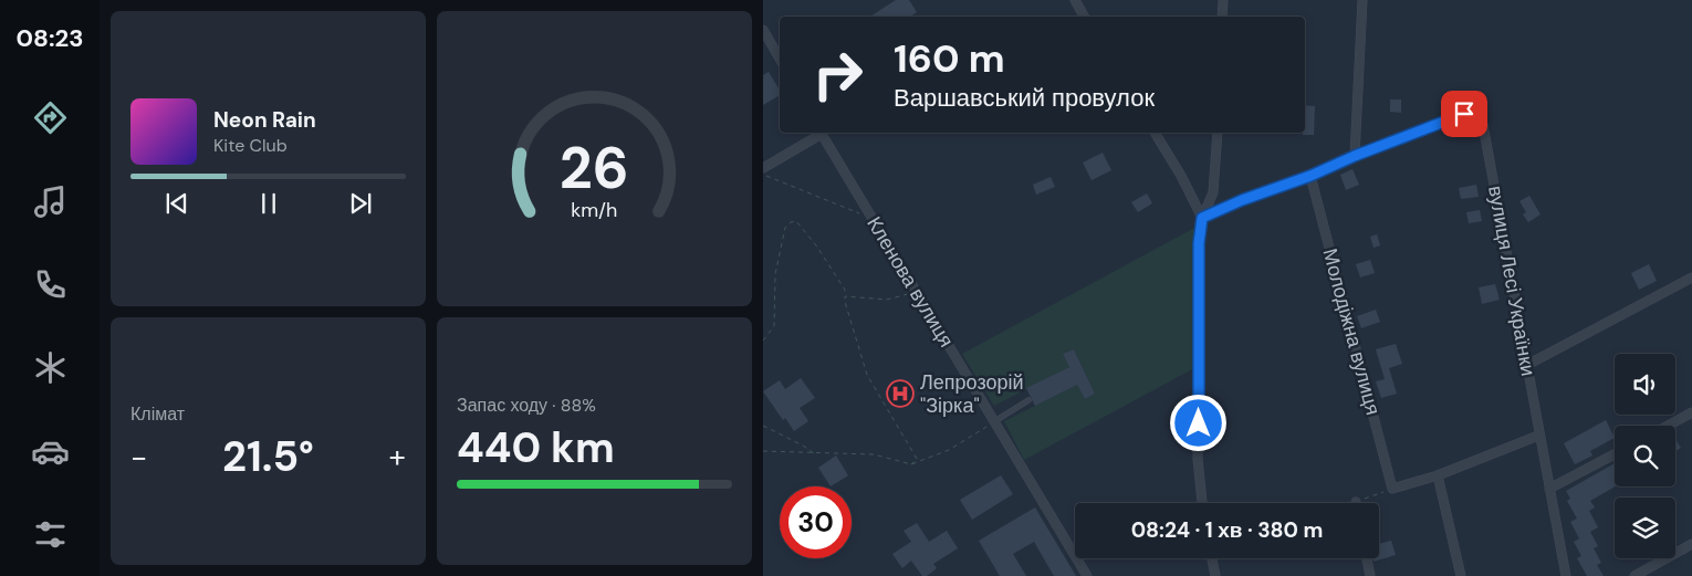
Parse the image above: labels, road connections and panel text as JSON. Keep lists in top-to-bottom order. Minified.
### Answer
{"streets":{"street":["вулиця Лесі Українки","Кленова вулиця","Молодіжна вулиця"]},"places":{"hospital":["Лепрозорій \"Зірка\""]},"page":{"tabs":"08:23","turn":["160 m","Варшавський провулок"],"song":["Neon Rain","Kite Club"],"tile":["Клімат",["Запас ходу · 88%","440 km"]],"heat":["−","21.5°","+"],"limit":"30","trip":"08:24 · 1 хв · 380 m","gauge":["26","km/h"]}}
